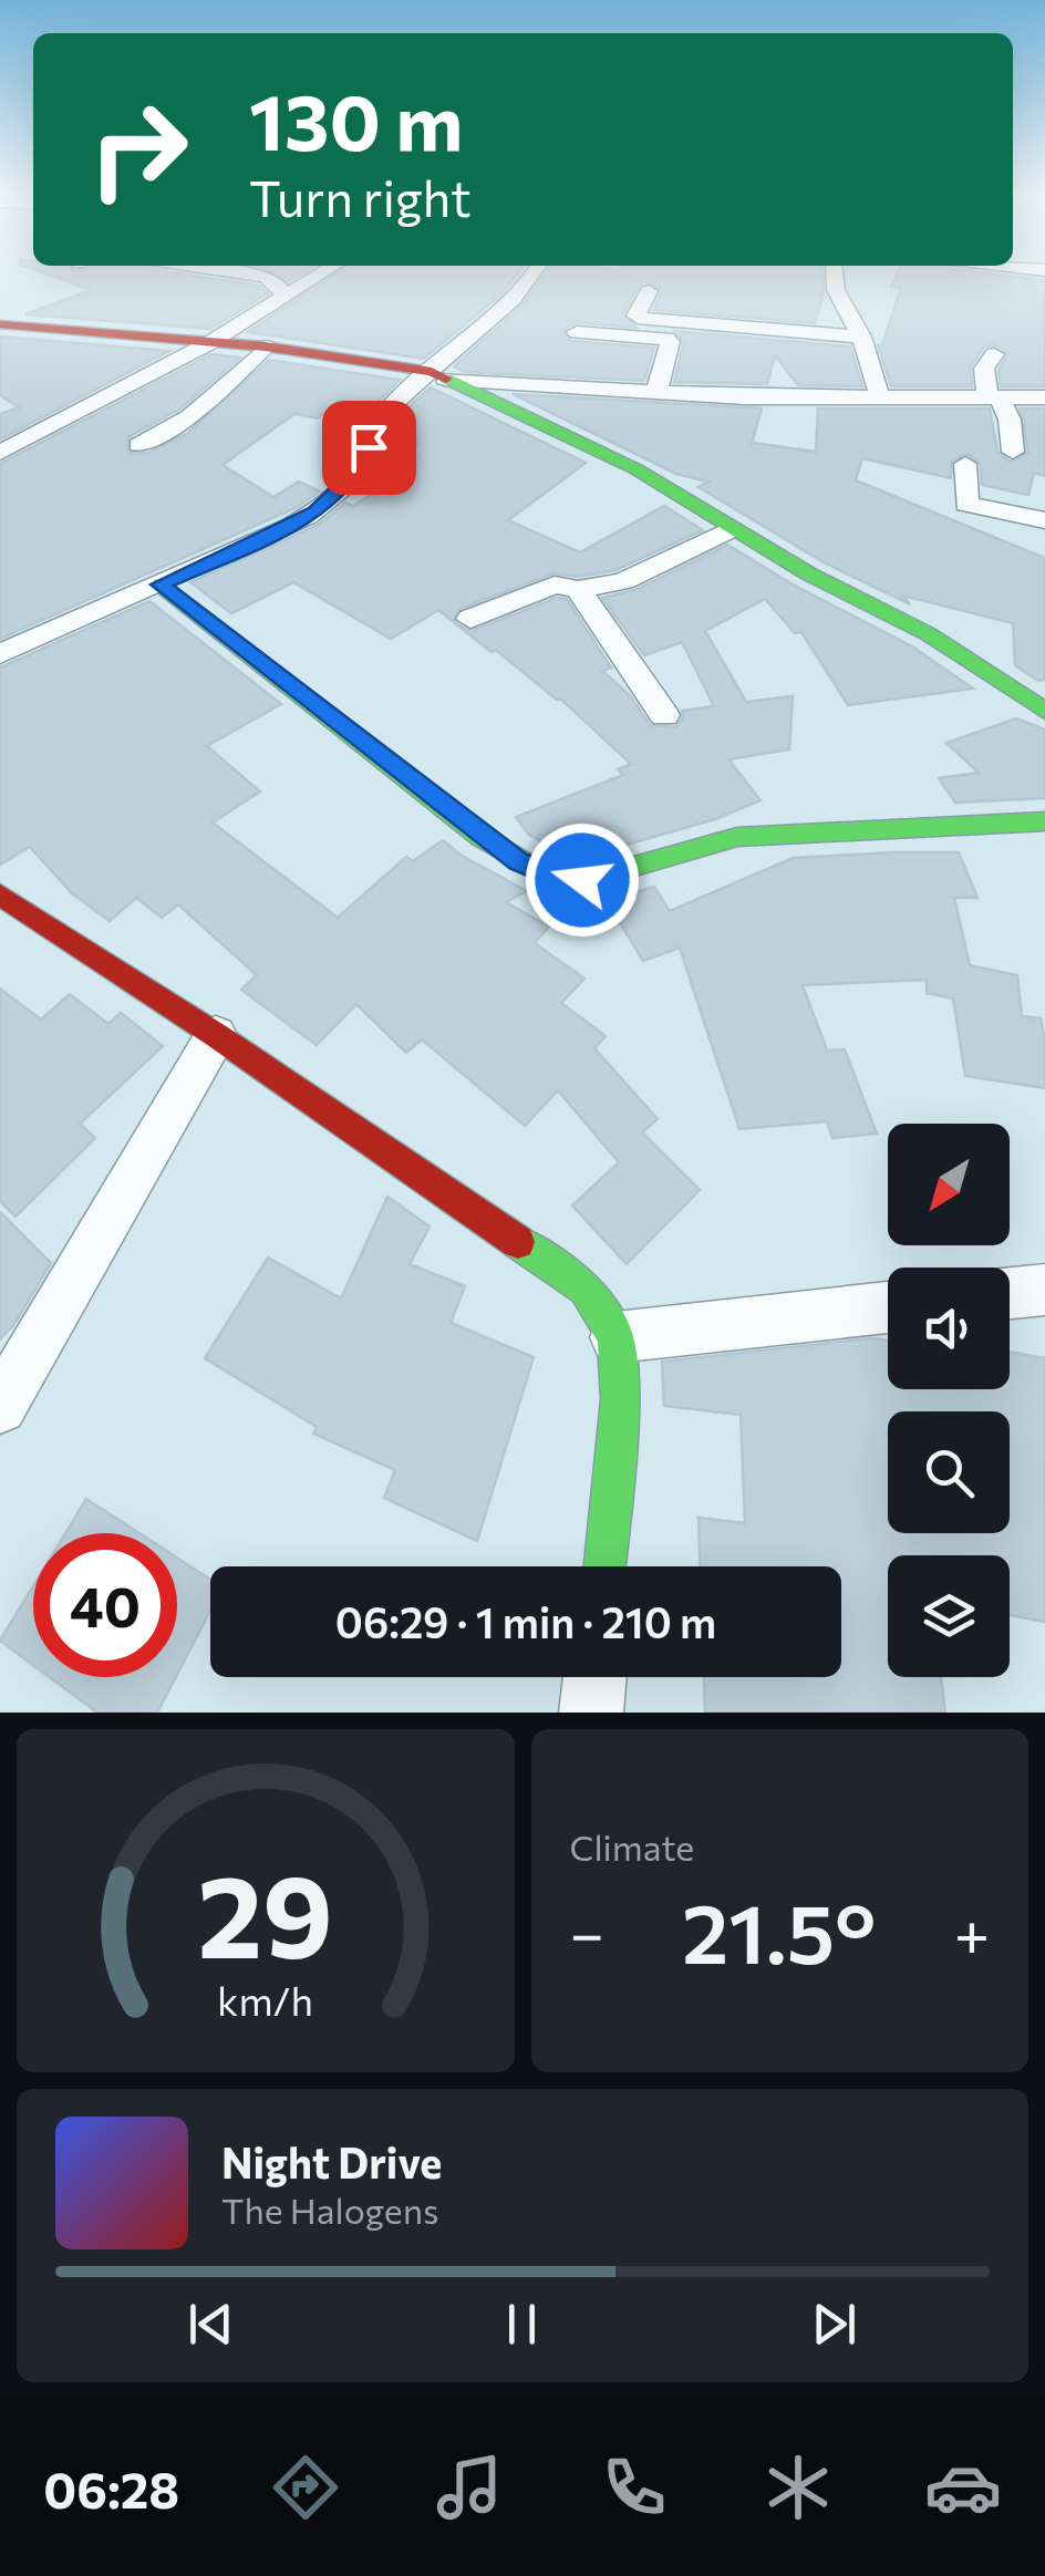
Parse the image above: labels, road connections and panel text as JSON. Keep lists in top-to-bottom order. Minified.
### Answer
{"north":"bottom left","page":{"turn":["130 m","Turn right"],"limit":"40","trip":"06:29 · 1 min · 210 m","tile":"Climate","heat":["−","21.5°","+"],"song":["Night Drive","The Halogens"],"tabs":"06:28","gauge":["29","km/h"]}}
